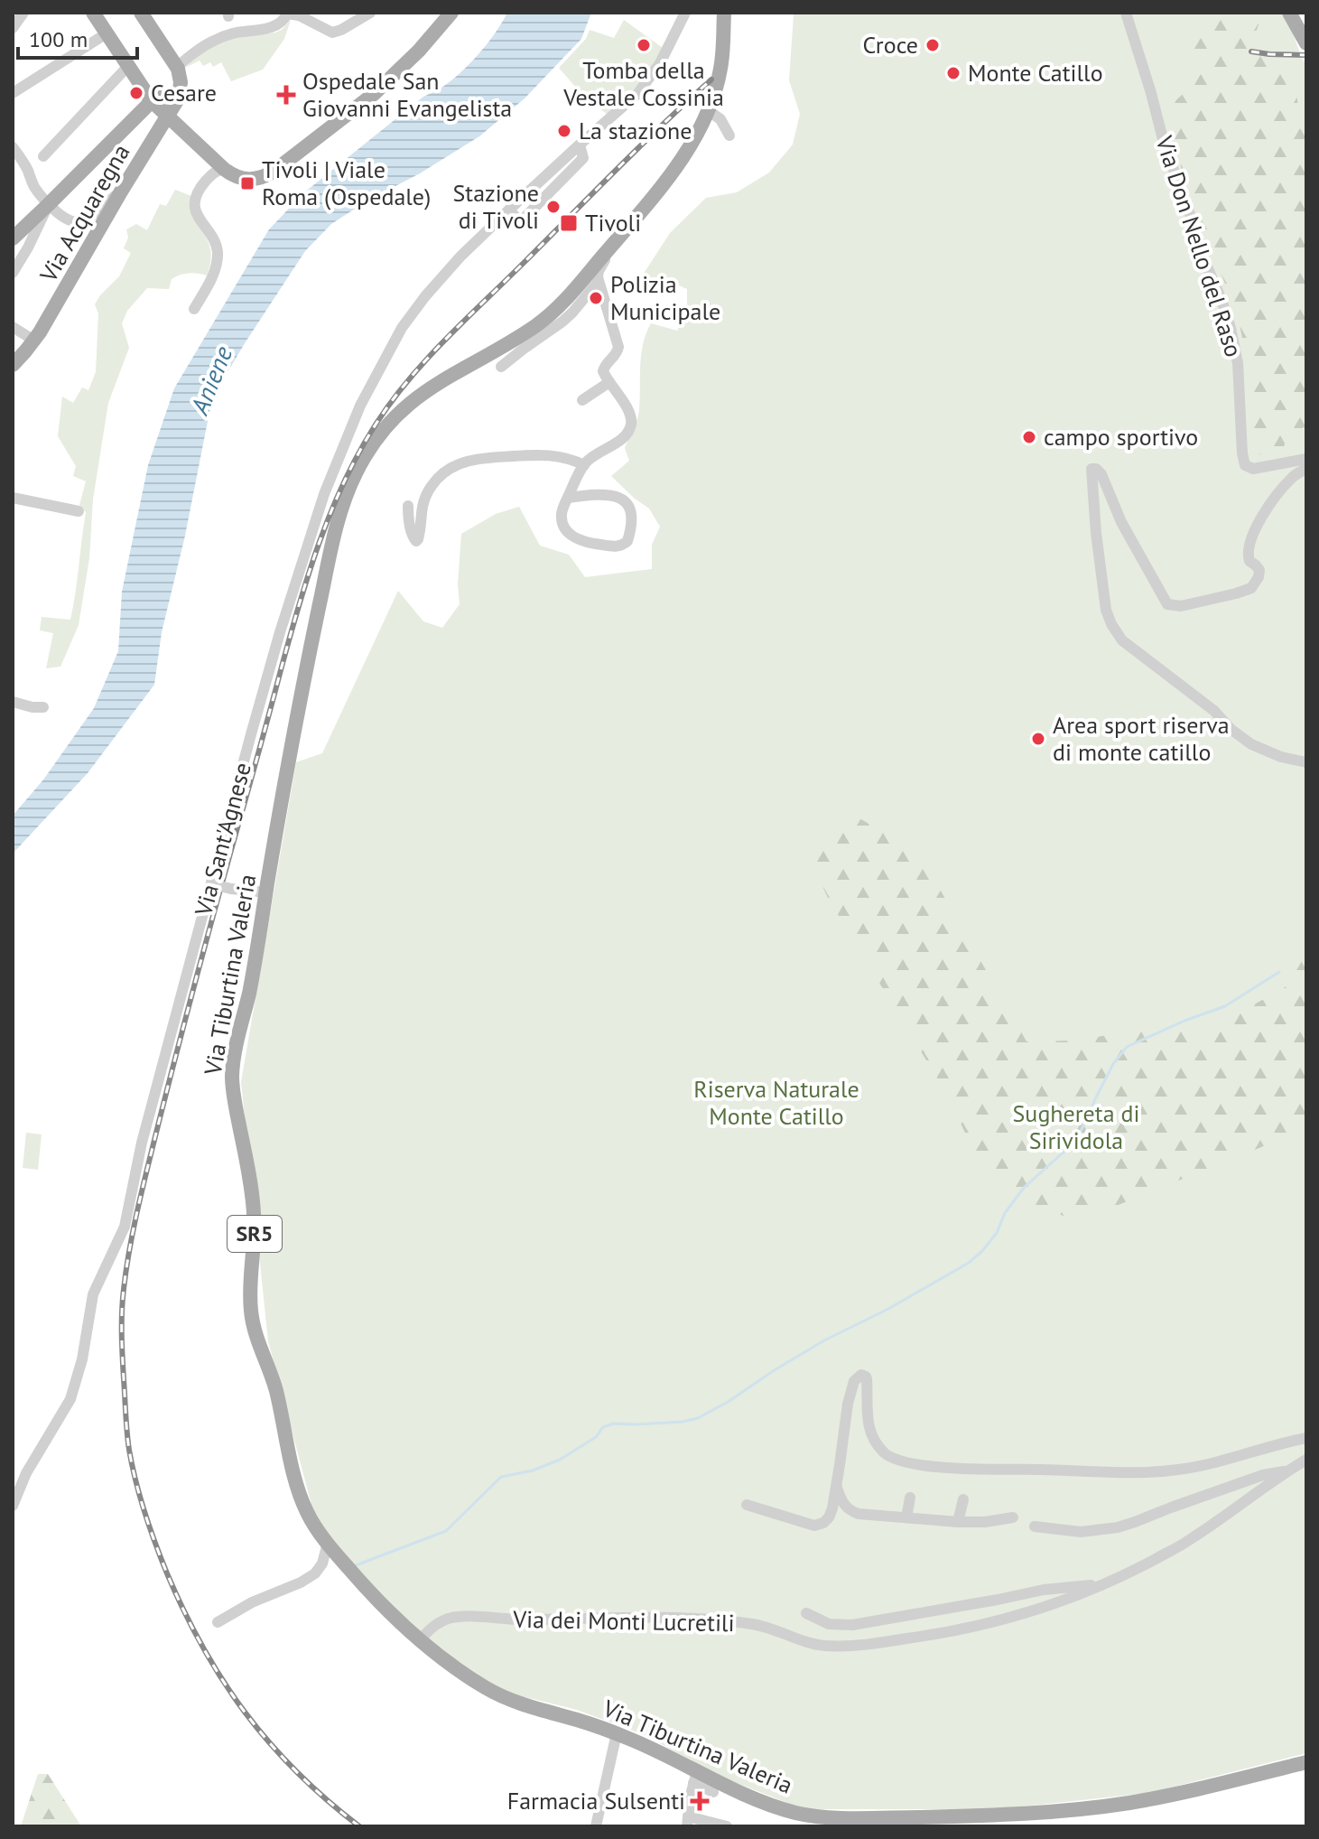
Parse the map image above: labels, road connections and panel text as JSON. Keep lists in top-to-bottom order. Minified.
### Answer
{"streets":{"main road":["Via Acquaregna","Via Tiburtina Valeria","SR5"],"street":["Via Don Nello del Raso","Via Sant'Agnese","Via dei Monti Lucretili"]},"crossings":[["Via Tiburtina Valeria","Via dei Monti Lucretili"]],"water":["Aniene"],"parks":["Riserva Naturale Monte Catillo","Sughereta di Sirividola"],"places":{"other":["Tomba della Vestale Cossinia","Croce","Monte Catillo","Cesare","La stazione","Stazione di Tivoli","Polizia Municipale","campo sportivo","Area sport riserva di monte catillo"],"health":["Ospedale San Giovanni Evangelista","Farmacia Sulsenti"],"transit":["Tivoli | Viale Roma (Ospedale)","Tivoli"]},"scale_bar":"100 m"}
